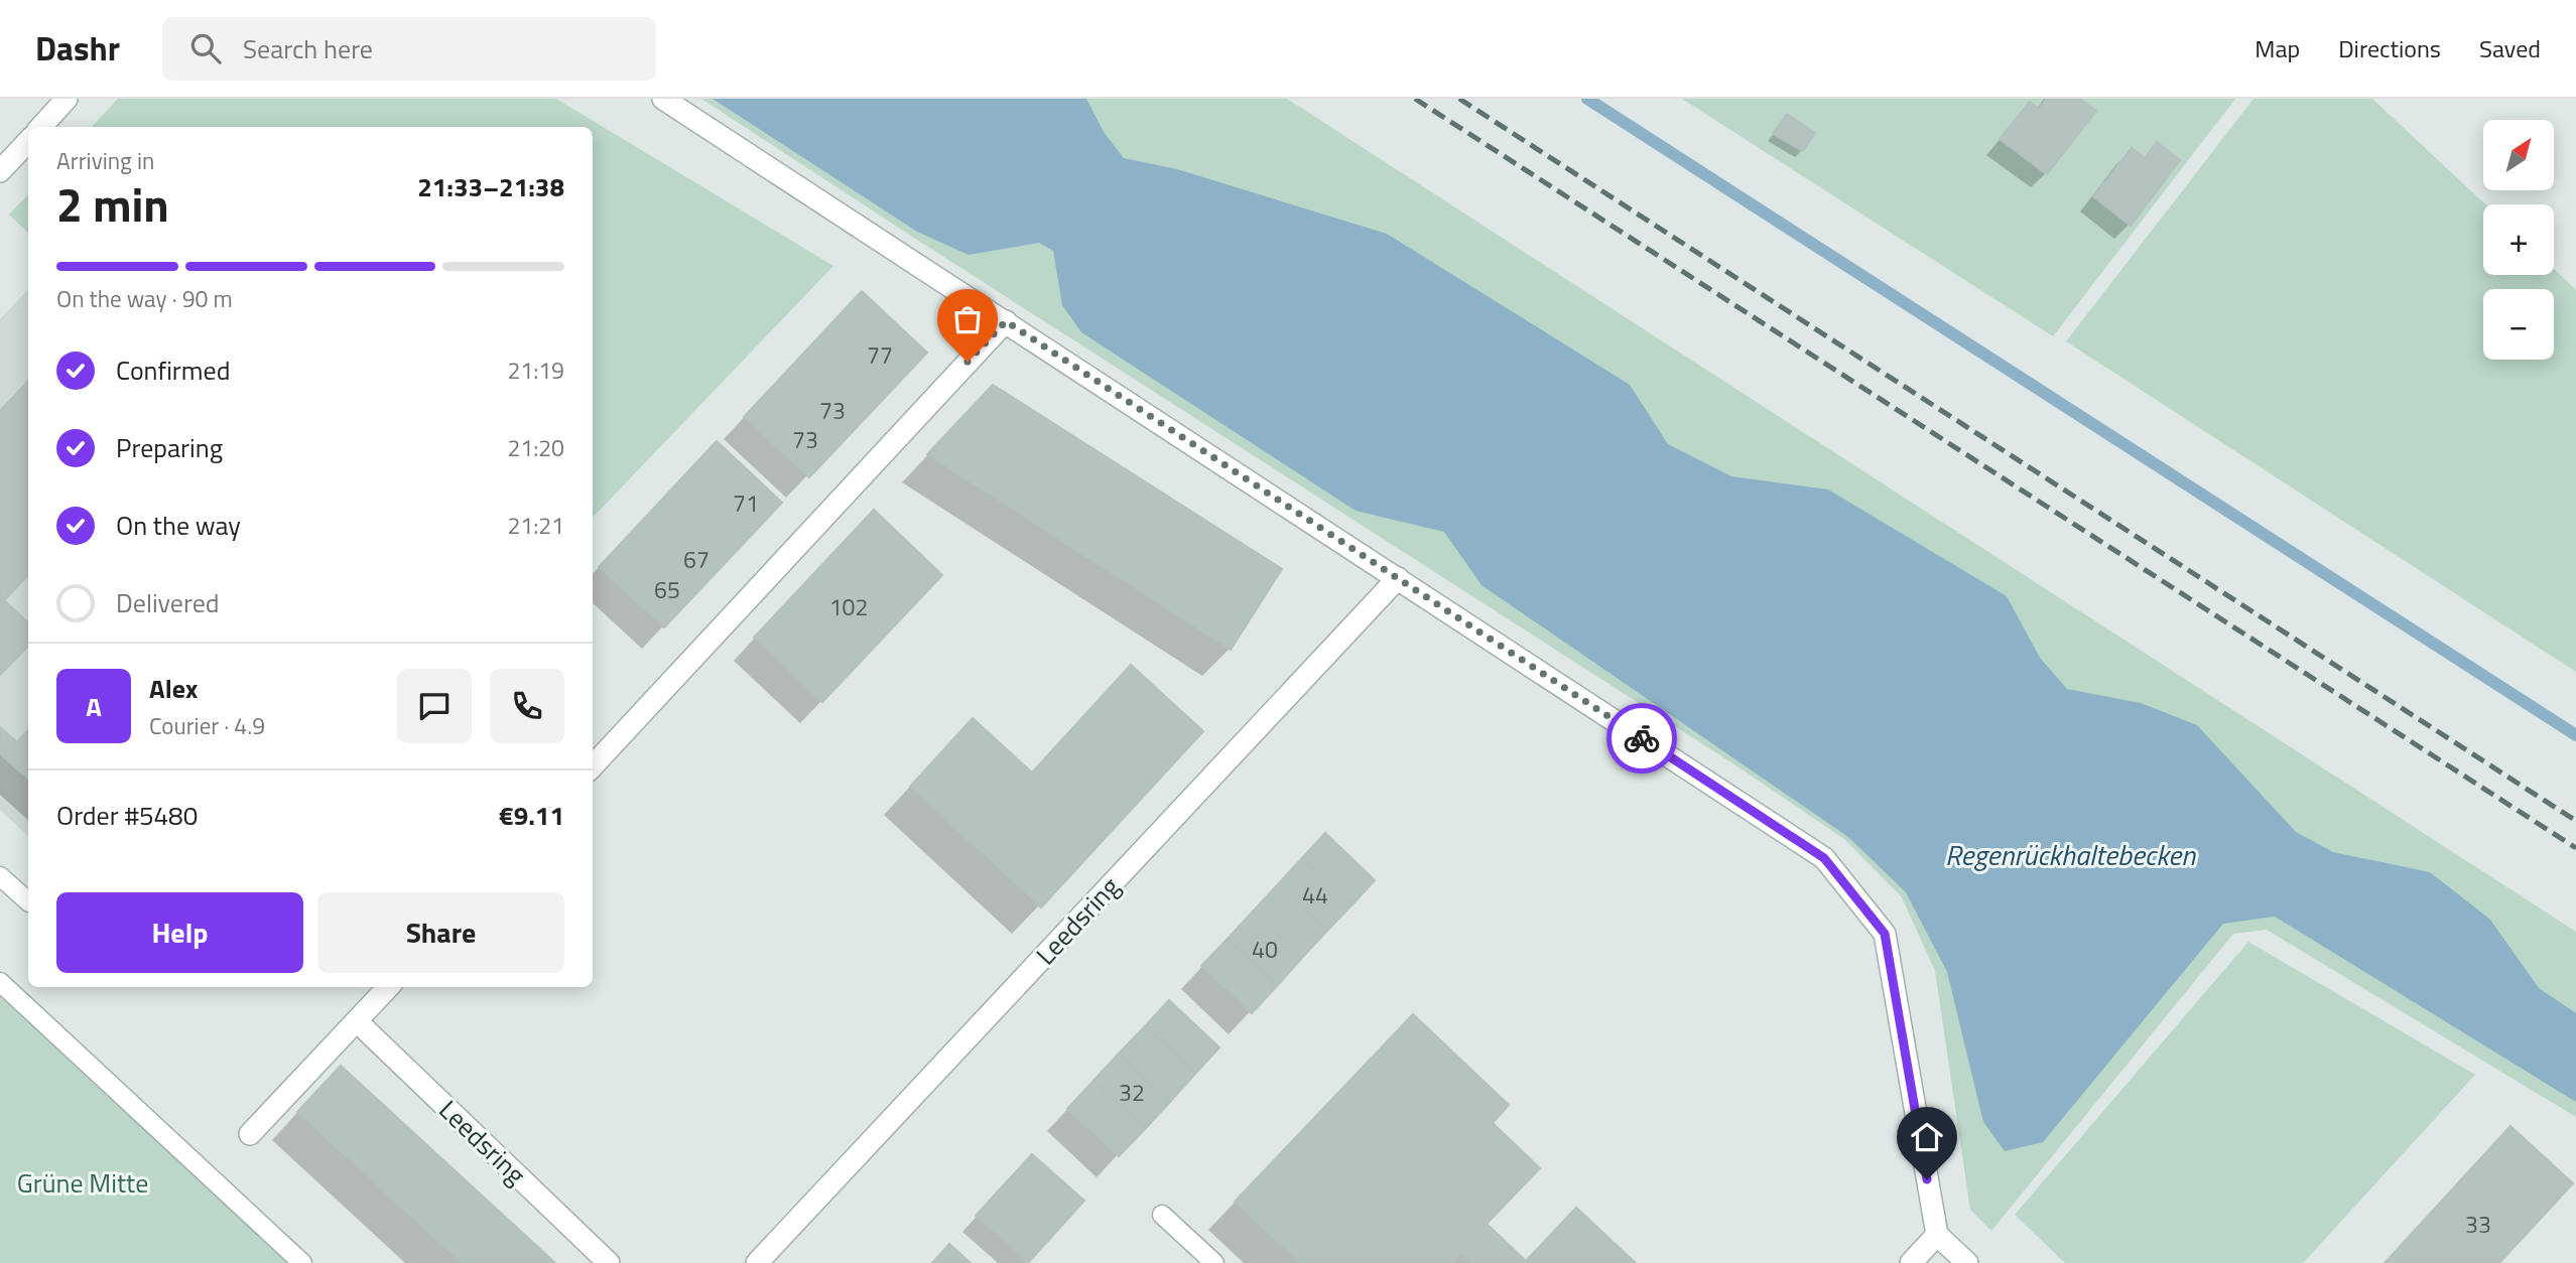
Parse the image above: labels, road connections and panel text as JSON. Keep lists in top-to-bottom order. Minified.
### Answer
{"streets":{"street":["Leedsring"]},"water":["Regenrückhaltebecken"],"parks":["Grüne Mitte"],"house_numbers":["77","73","73","71","67","65","102","44","40","32","33"],"north":"top right","page":{"header":"Dashr","search":"Search here","nav":["Map","Directions","Saved"],"map_buttons":["+","−"],"heading":["2 min","Arriving in","21:33–21:38"],"panel":["Alex","Courier · 4.9","Order #5480","€9.11"],"bar":"On the way · 90 m","list":[["Confirmed","21:19"],["Preparing","21:20"],["On the way","21:21"],"Delivered"],"round":"A","buttons":["Help","Share"]}}
